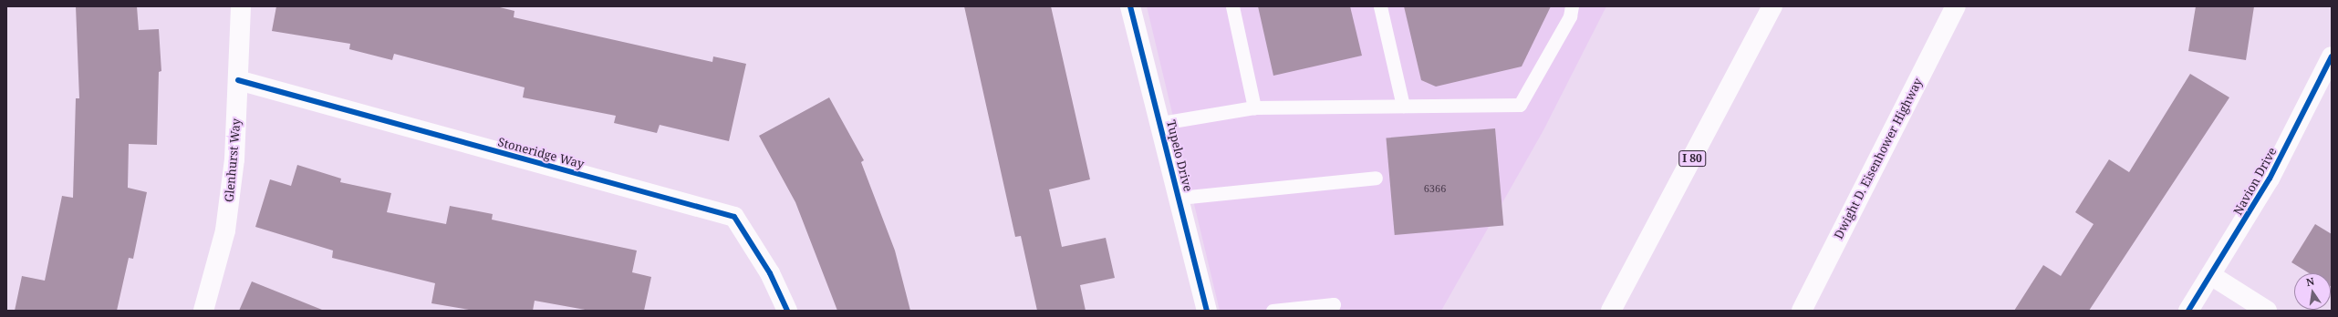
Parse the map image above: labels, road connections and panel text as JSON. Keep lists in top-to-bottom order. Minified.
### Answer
{"streets":{"main road":["Stoneridge Way","Tupelo Drive","I 80","Dwight D. Eisenhower Highway","Glenhurst Way","Navion Drive"]},"crossings":[["Stoneridge Way","Glenhurst Way"]],"house_numbers":["6366"],"north":"top"}
